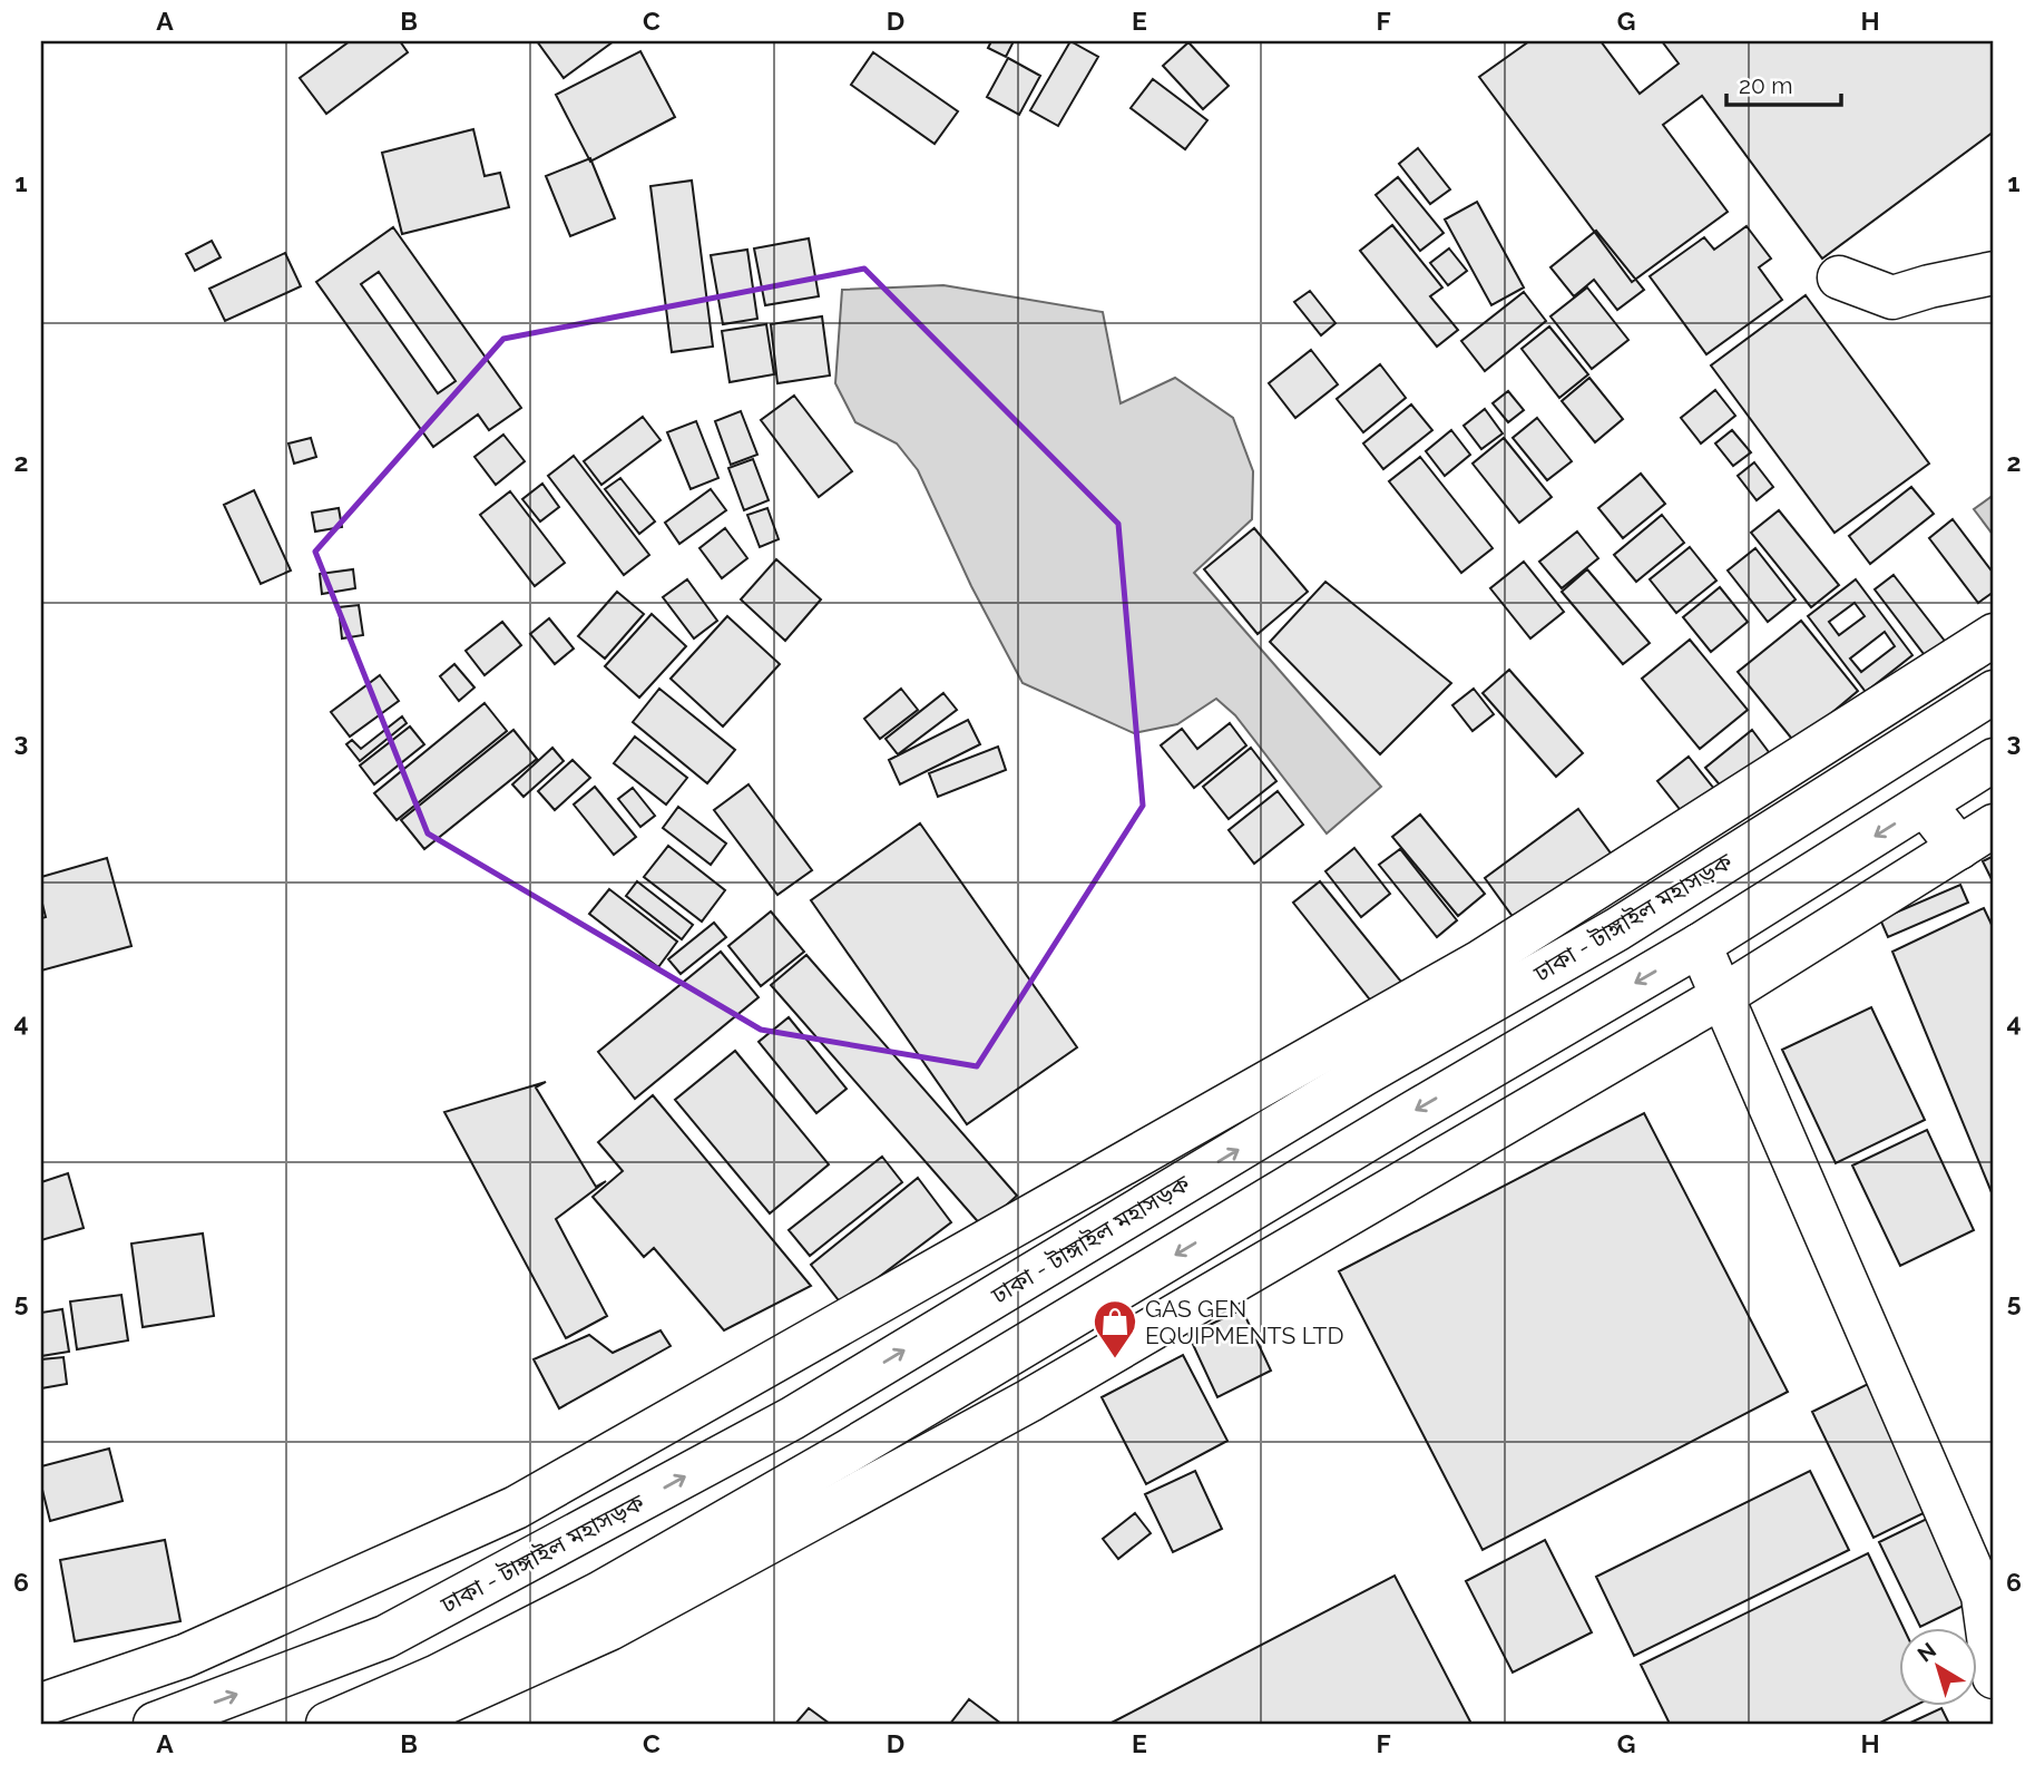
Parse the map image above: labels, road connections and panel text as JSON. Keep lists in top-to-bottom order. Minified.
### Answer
{"streets":{"main road":["ঢাকা - টাঙ্গাইল মহাসড়ক"]},"places":{"shop":["GAS GEN EQUIPMENTS LTD"]},"scale_bar":"20 m","north":"top left","grid":{"columns":["A","B","C","D","E","F","G","H"],"rows":["1","2","3","4","5","6"]}}
